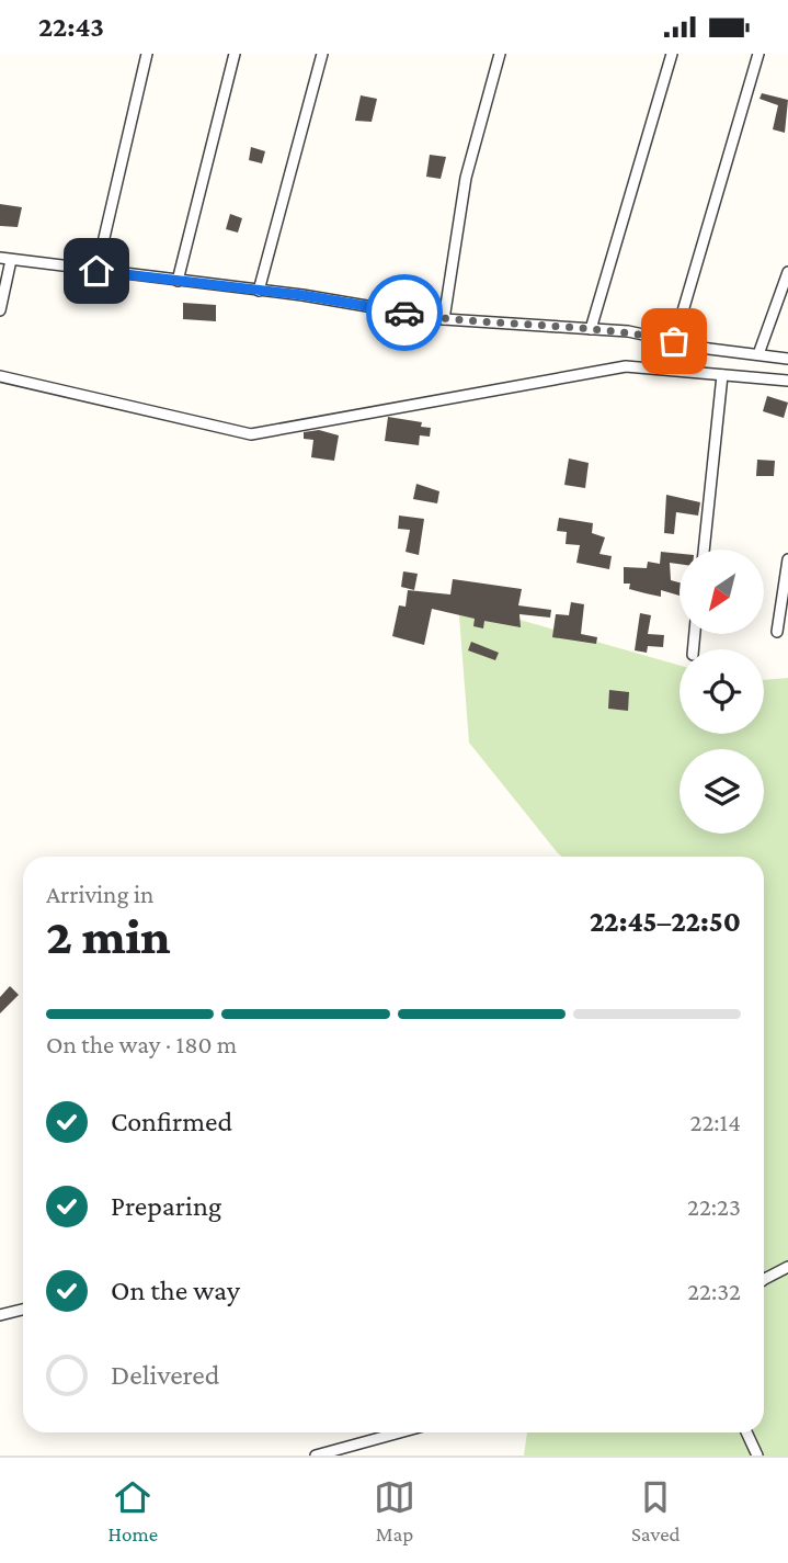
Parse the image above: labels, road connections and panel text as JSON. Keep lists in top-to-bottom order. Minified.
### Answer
{"north":"bottom left","page":{"status":"22:43","heading":["2 min","Arriving in","22:45–22:50"],"bar":"On the way · 180 m","list":[["Confirmed","22:14"],["Preparing","22:23"],["On the way","22:32"],"Delivered"],"tabs":["Home","Map","Saved"]}}
